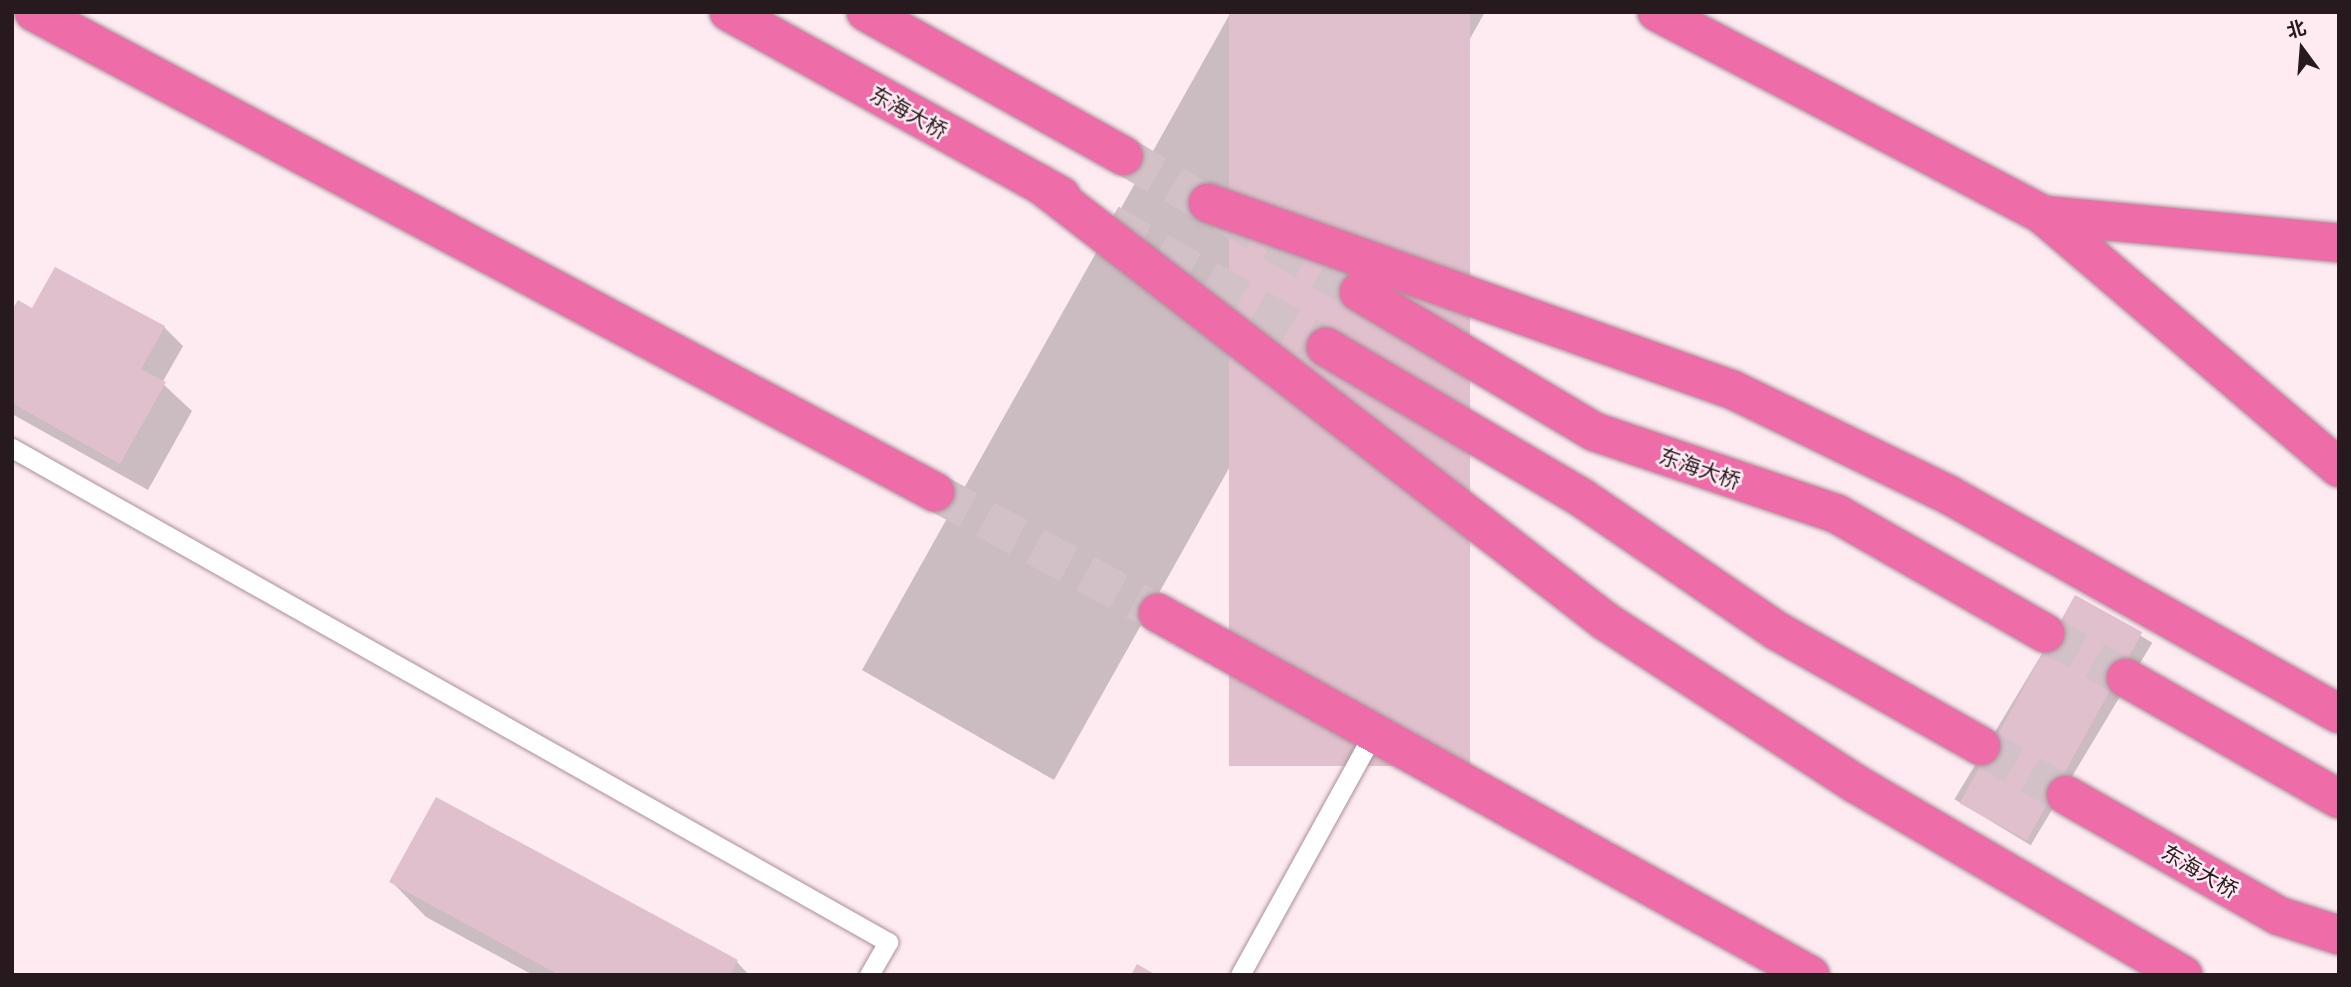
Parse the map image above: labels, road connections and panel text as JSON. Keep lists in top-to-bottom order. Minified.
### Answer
{"streets":{"highway":["东海大桥"]},"north":"top"}
